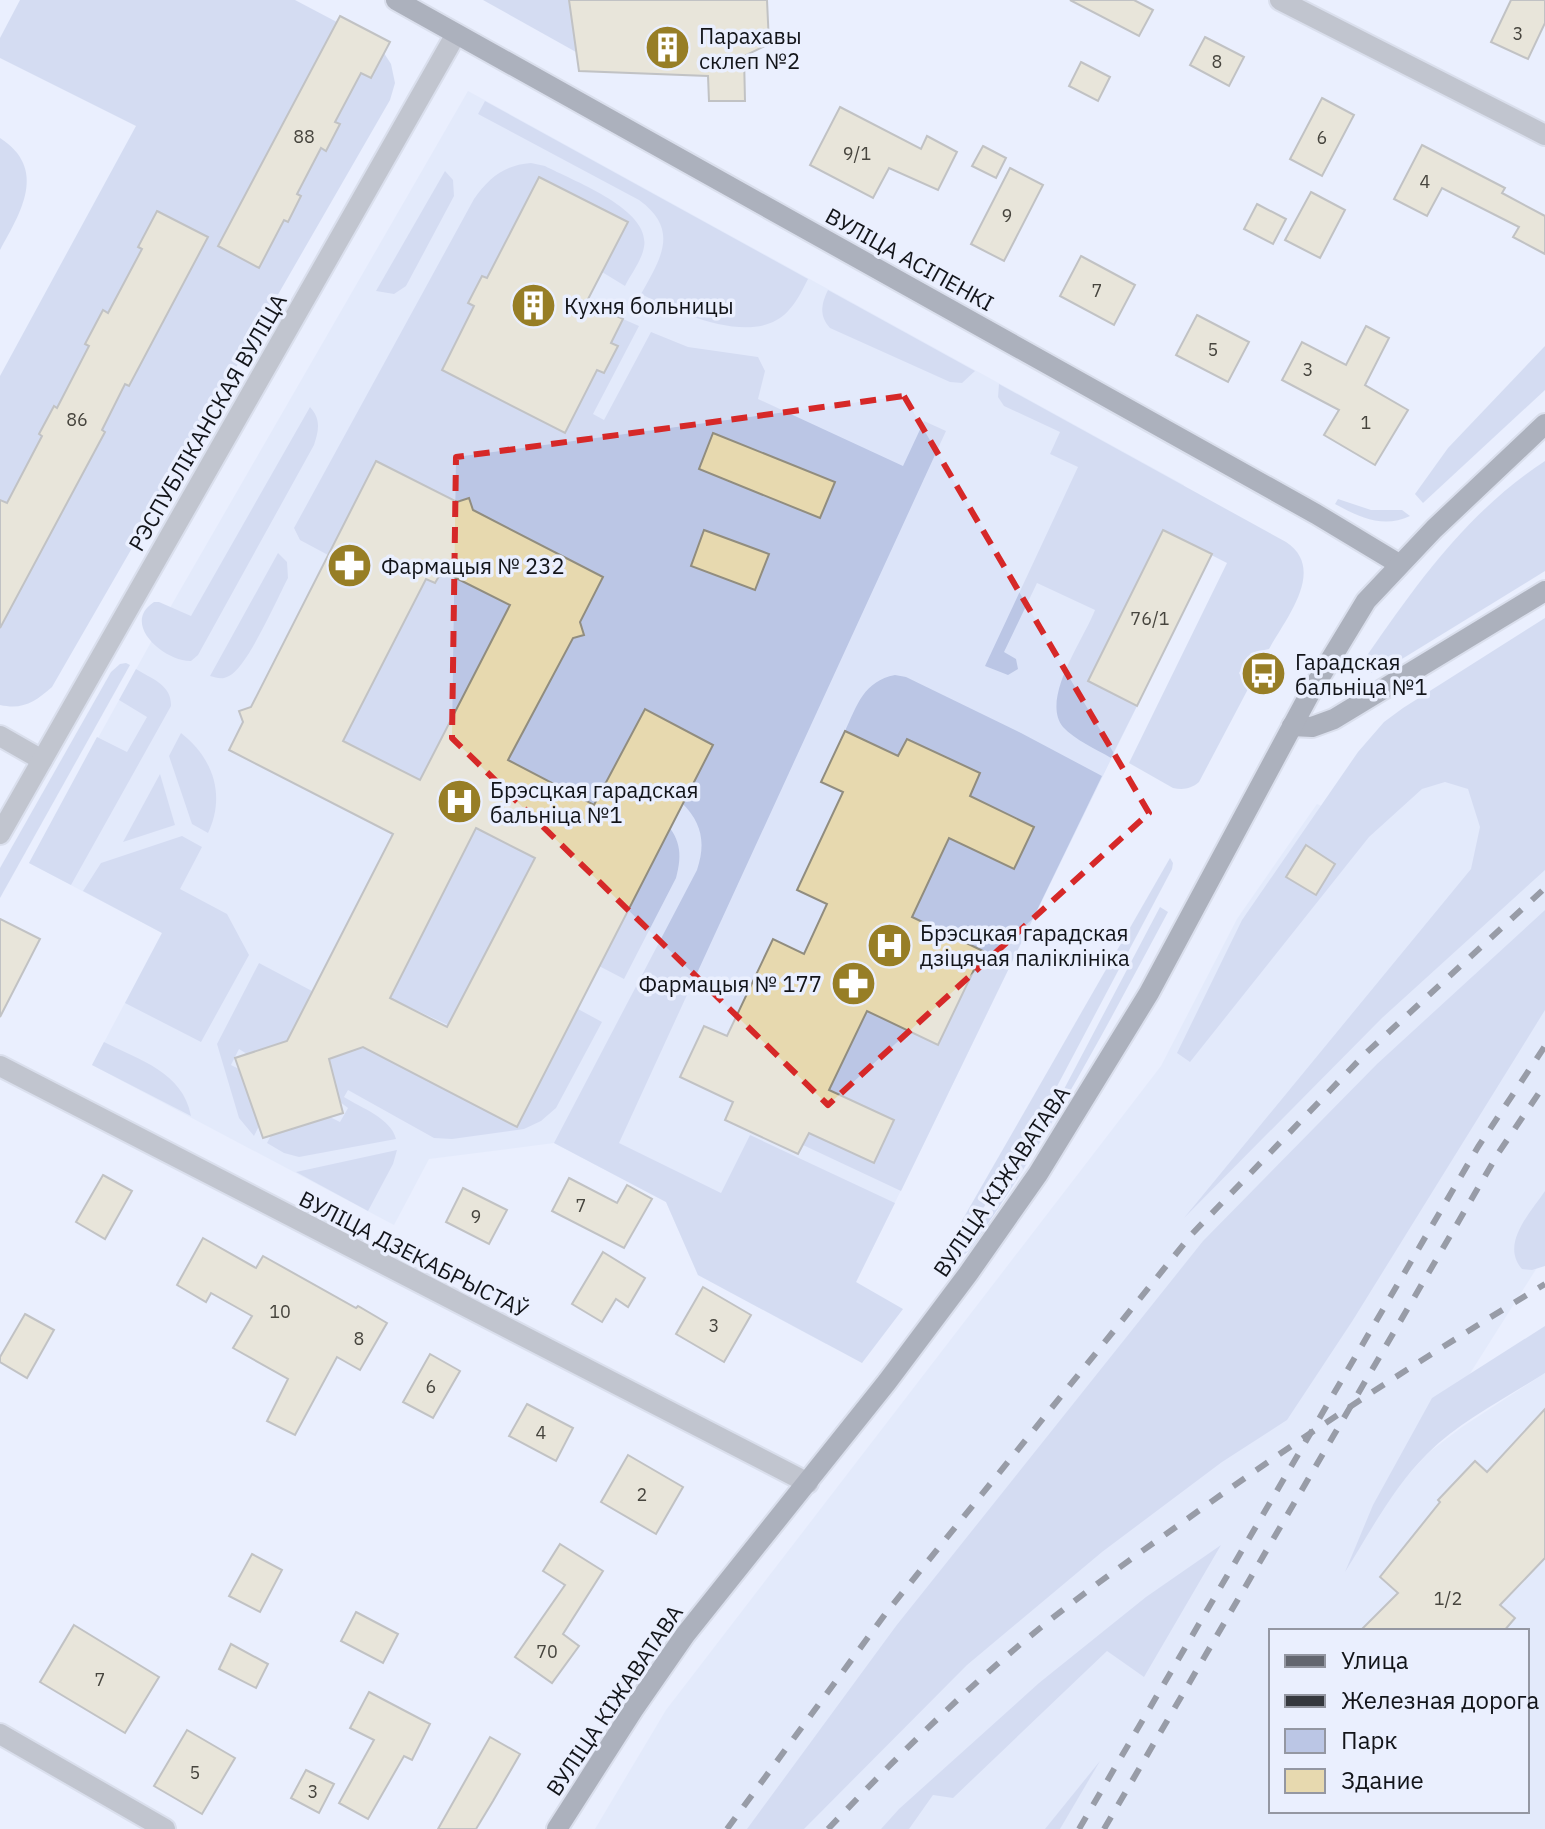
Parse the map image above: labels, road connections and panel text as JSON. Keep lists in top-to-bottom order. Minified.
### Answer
{"streets":{"main road":["ВУЛІЦА АСІПЕНКІ","ВУЛІЦА КІЖАВАТАВА"],"street":["РЭСПУБЛІКАНСКАЯ ВУЛІЦА","ВУЛІЦА ДЗЕКАБРЫСТАЎ"]},"crossings":[["ВУЛІЦА АСІПЕНКІ","РЭСПУБЛІКАНСКАЯ ВУЛІЦА"],["ВУЛІЦА АСІПЕНКІ","ВУЛІЦА КІЖАВАТАВА"],["ВУЛІЦА КІЖАВАТАВА","ВУЛІЦА ДЗЕКАБРЫСТАЎ"]],"places":{"building":["Парахавы склеп №2","Кухня больницы"],"pharmacy":["Фармацыя № 232","Фармацыя № 177"],"bus stop":["Гарадская бальніца №1"],"hospital":["Брэсцкая гарадская бальніца №1","Брэсцкая гарадская дзіцячая паліклініка"]},"house_numbers":["3","8","88","6","9/1","4","9","7","5","3","86","1","76/1","7","9","10","3","8","6","4","2","1/2","70","7","5","3"],"legend":["Улица","Железная дорога","Парк","Здание"]}
